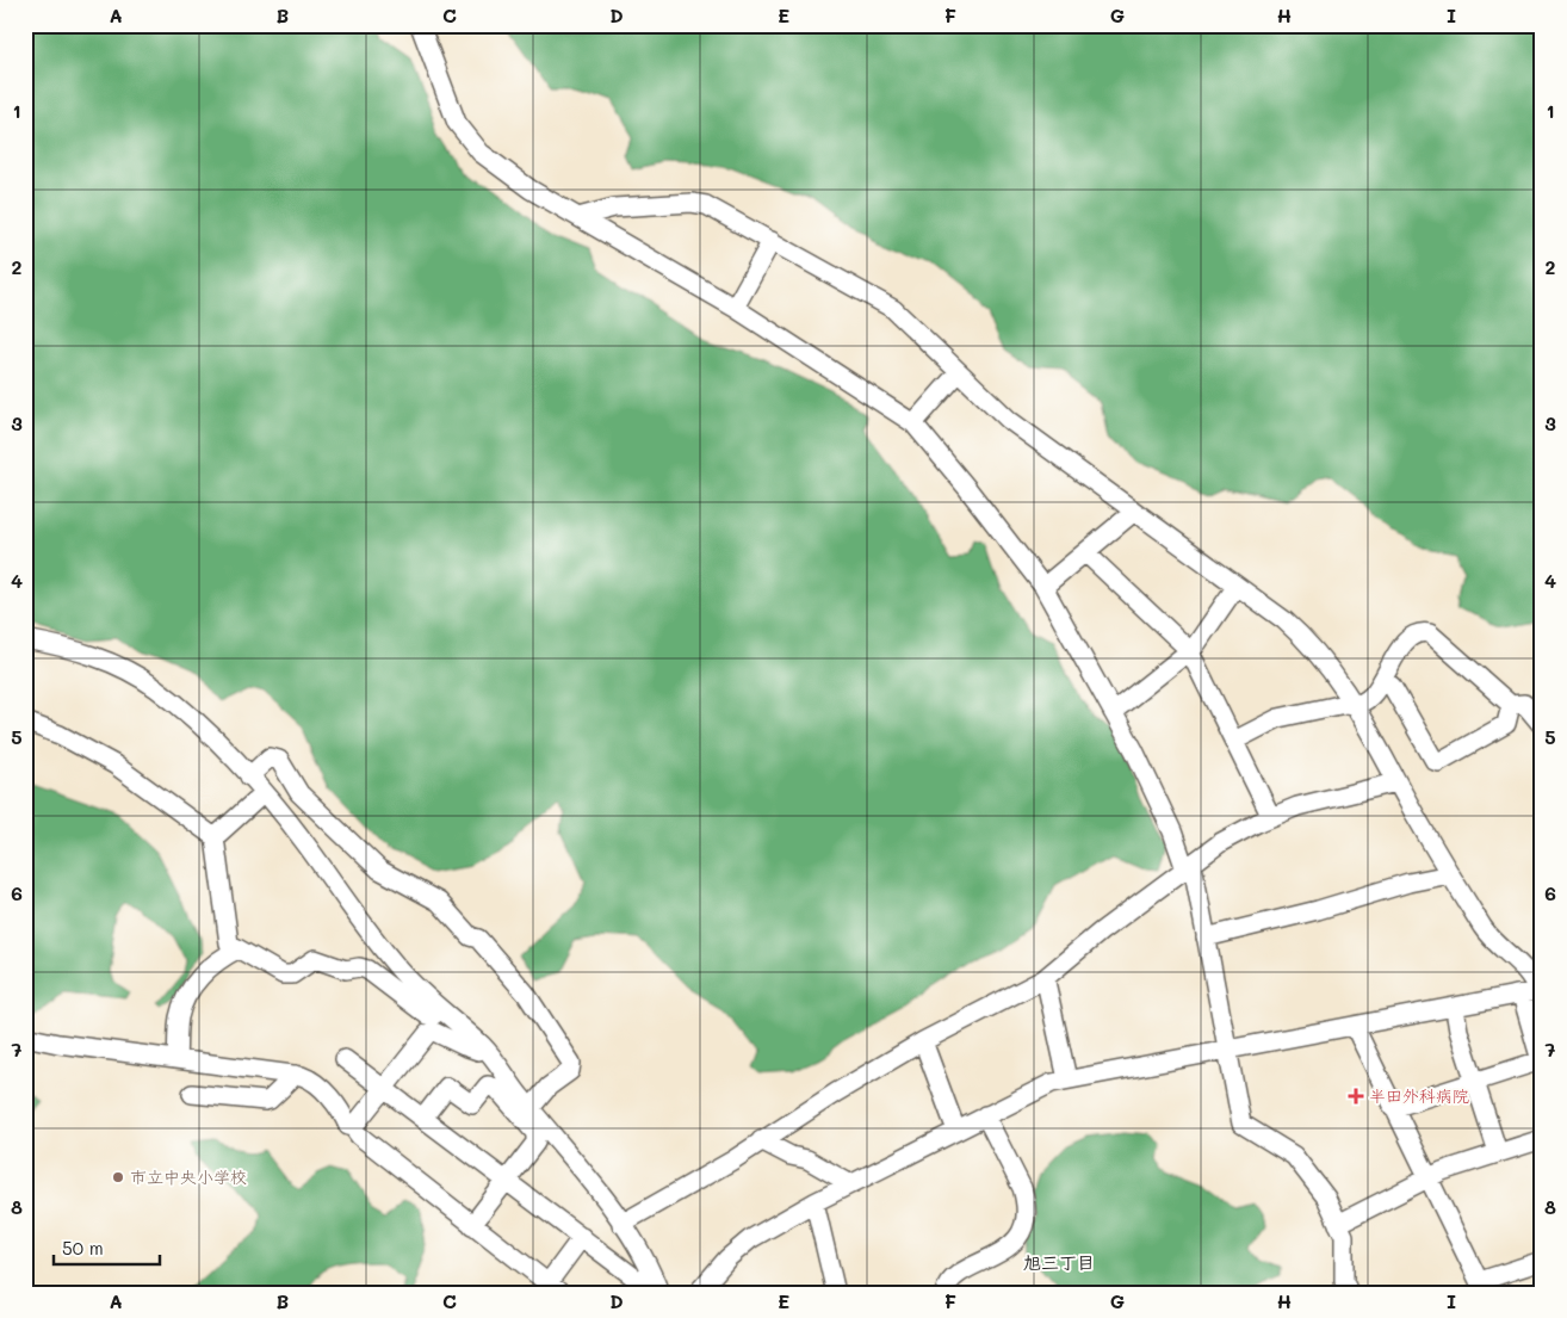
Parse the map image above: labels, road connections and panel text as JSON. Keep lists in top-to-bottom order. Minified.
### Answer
{"districts":["旭三丁目"],"places":{"health":["半田外科病院"],"other":["市立中央小学校"]},"scale_bar":"50 m","grid":{"columns":["A","B","C","D","E","F","G","H","I"],"rows":["1","2","3","4","5","6","7","8"]}}
